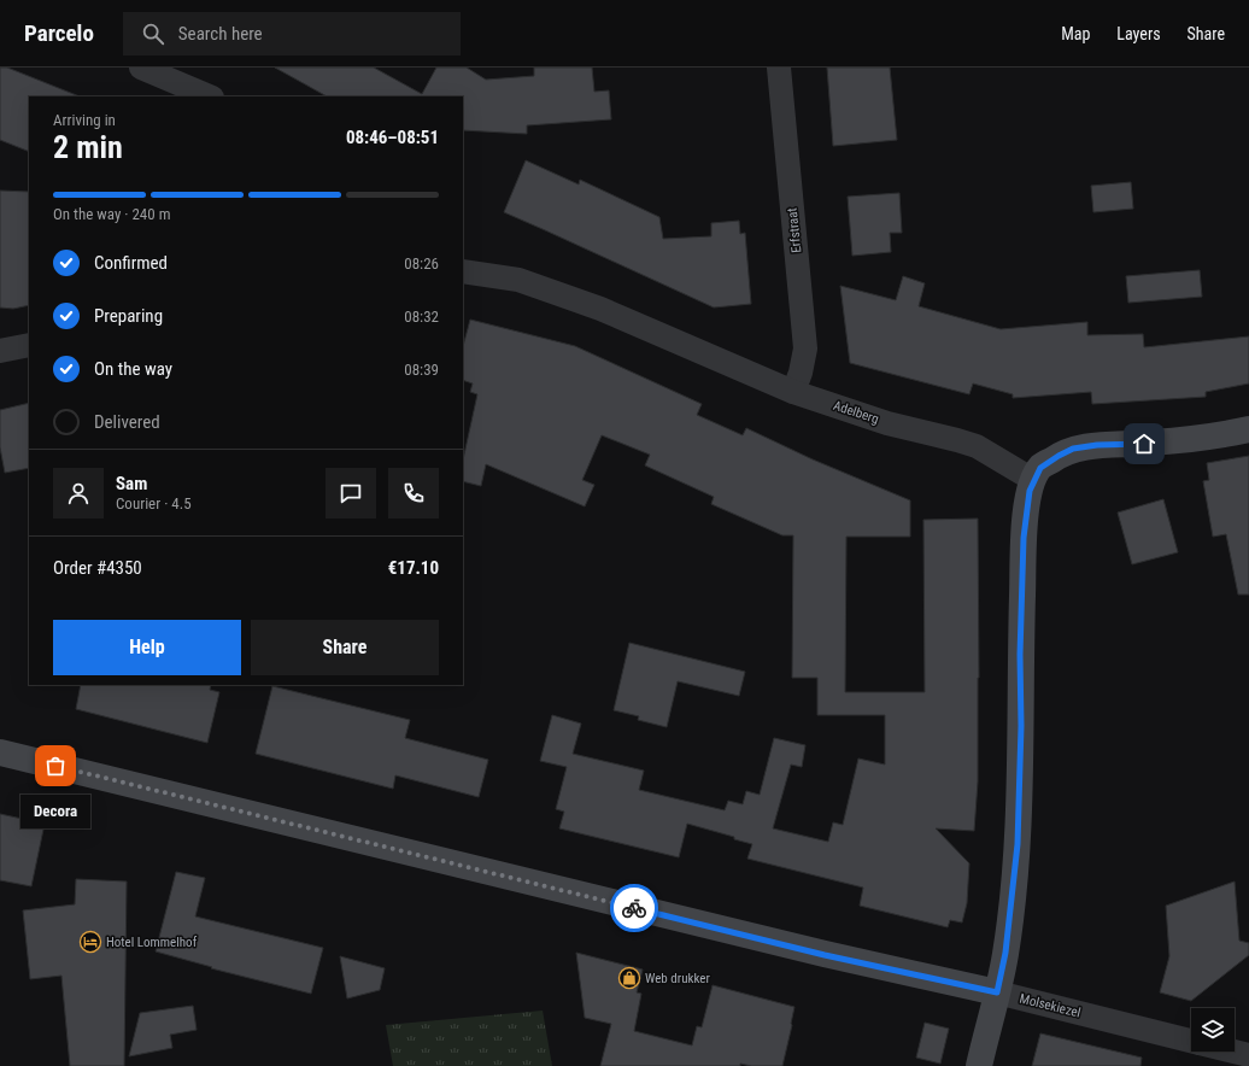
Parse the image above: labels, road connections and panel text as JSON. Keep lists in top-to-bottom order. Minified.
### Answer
{"streets":{"main road":["Molsekiezel"],"street":["Erfstraat","Adelberg"]},"crossings":[["Erfstraat","Adelberg"]],"places":{"other":["Decora"],"hotel":["Hotel Lommelhof"],"shop":["Web drukker"]},"page":{"header":"Parcelo","search":"Search here","nav":["Map","Layers","Share"],"heading":["2 min","Arriving in","08:46–08:51"],"panel":["Sam","Courier · 4.5","Order #4350","€17.10"],"bar":"On the way · 240 m","list":[["Confirmed","08:26"],["Preparing","08:32"],["On the way","08:39"],"Delivered"],"buttons":["Help","Share"],"bubble":"Decora"}}
